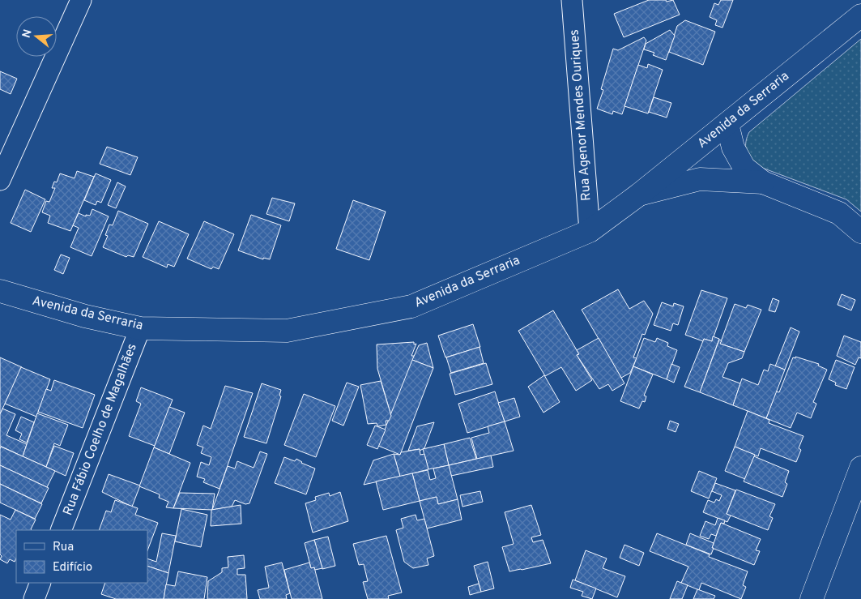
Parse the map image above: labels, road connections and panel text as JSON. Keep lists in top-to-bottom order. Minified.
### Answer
{"streets":{"main road":["Avenida da Serraria"],"street":["Rua Agenor Mendes Ouriques","Rua Fábio Coelho de Magalhães"]},"crossings":[["Avenida da Serraria","Rua Agenor Mendes Ouriques"],["Avenida da Serraria","Rua Fábio Coelho de Magalhães"]],"legend":["Rua","Edifício"],"north":"left"}
